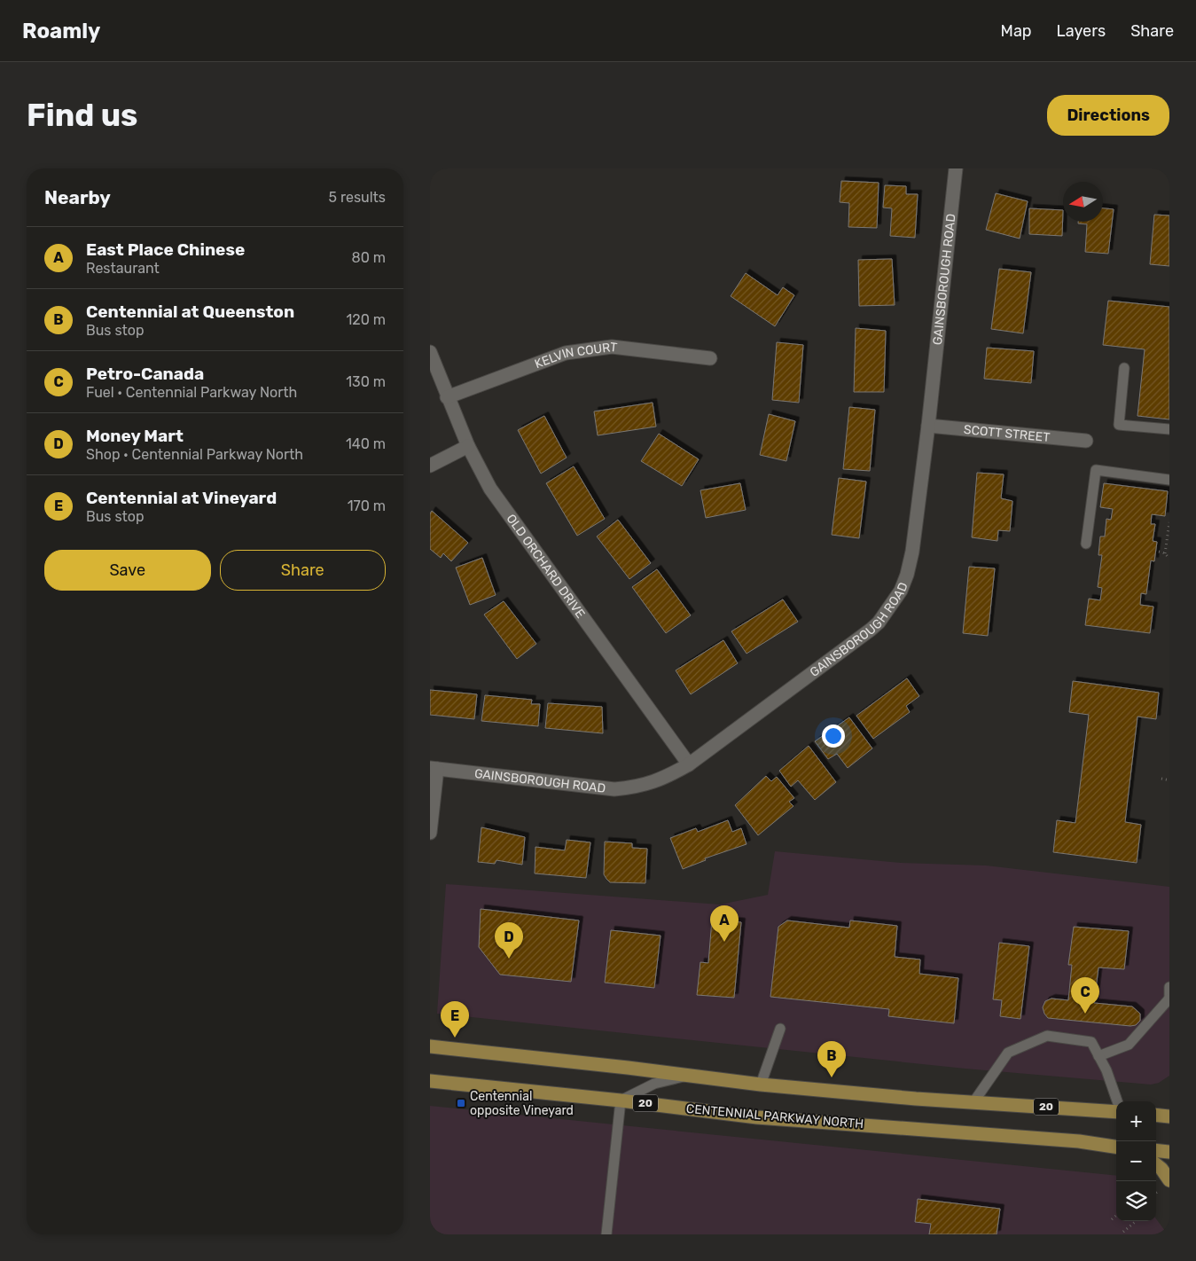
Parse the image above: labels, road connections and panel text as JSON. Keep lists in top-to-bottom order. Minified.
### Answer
{"streets":{"main road":["20","CENTENNIAL PARKWAY NORTH"],"street":["GAINSBOROUGH ROAD","KELVIN COURT","SCOTT STREET","OLD ORCHARD DRIVE"]},"crossings":[["GAINSBOROUGH ROAD","SCOTT STREET"],["GAINSBOROUGH ROAD","OLD ORCHARD DRIVE"],["KELVIN COURT","OLD ORCHARD DRIVE"]],"places":{"transit":["Centennial opposite Vineyard"]},"north":"left","page":{"header":"Roamly","nav":["Map","Layers","Share"],"buttons":["Directions",["Save","Share"]],"title":"Find us","heading":["Nearby","5 results"],"list":[{"mark":"A","name":"East Place Chinese","note":"Restaurant","value":"80 m"},{"mark":"B","name":"Centennial at Queenston","note":"Bus stop","value":"120 m"},{"mark":"C","name":"Petro-Canada","note":"Fuel · Centennial Parkway North","value":"130 m"},{"mark":"D","name":"Money Mart","note":"Shop · Centennial Parkway North","value":"140 m"},{"mark":"E","name":"Centennial at Vineyard","note":"Bus stop","value":"170 m"}],"pins":["A","D","C","E","B"],"map_buttons":["+","−"]}}
